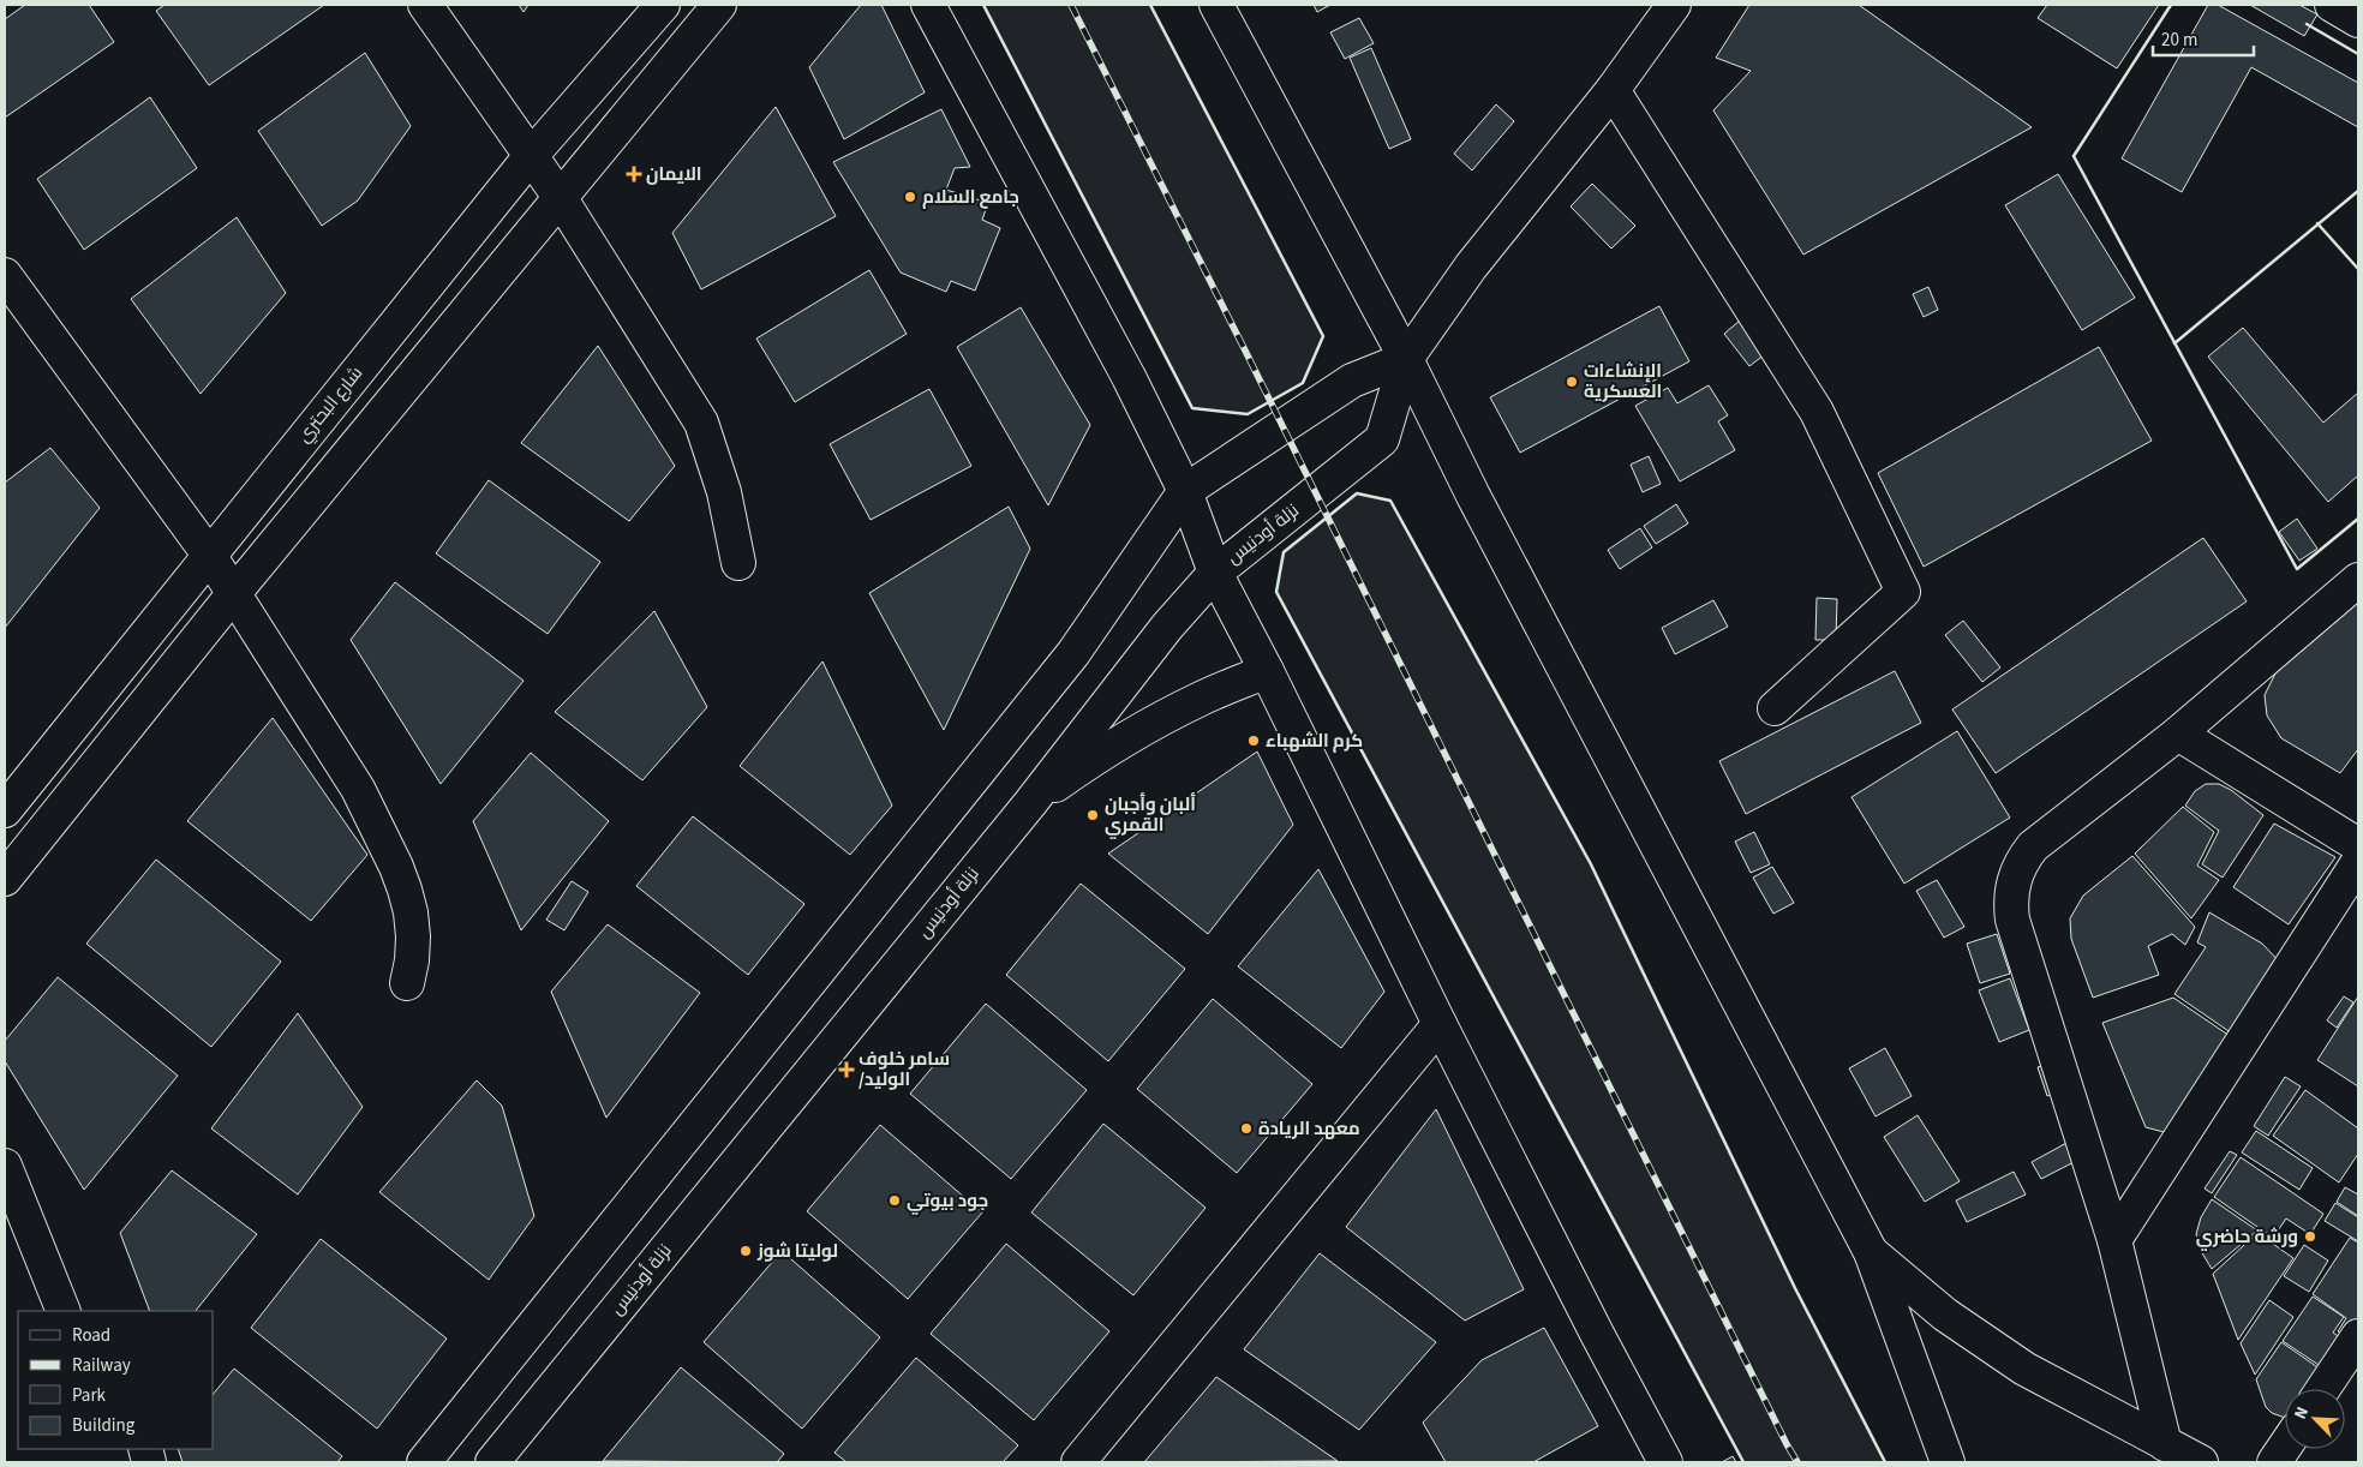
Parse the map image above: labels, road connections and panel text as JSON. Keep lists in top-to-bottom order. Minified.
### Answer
{"streets":{"main road":["شارع البحتري","نزلة أودنيس"]},"places":{"health":["الايمان","سامر خلوف /الوليد"],"other":["جامع السلام","الإنشاءات العسكرية","كرم الشهباء","ألبان وأجبان القمري","معهد الريادة","جود بيوتي","ورشة حاضري","لوليتا شوز"]},"legend":["Road","Railway","Park","Building"],"scale_bar":"20 m","north":"top left"}
